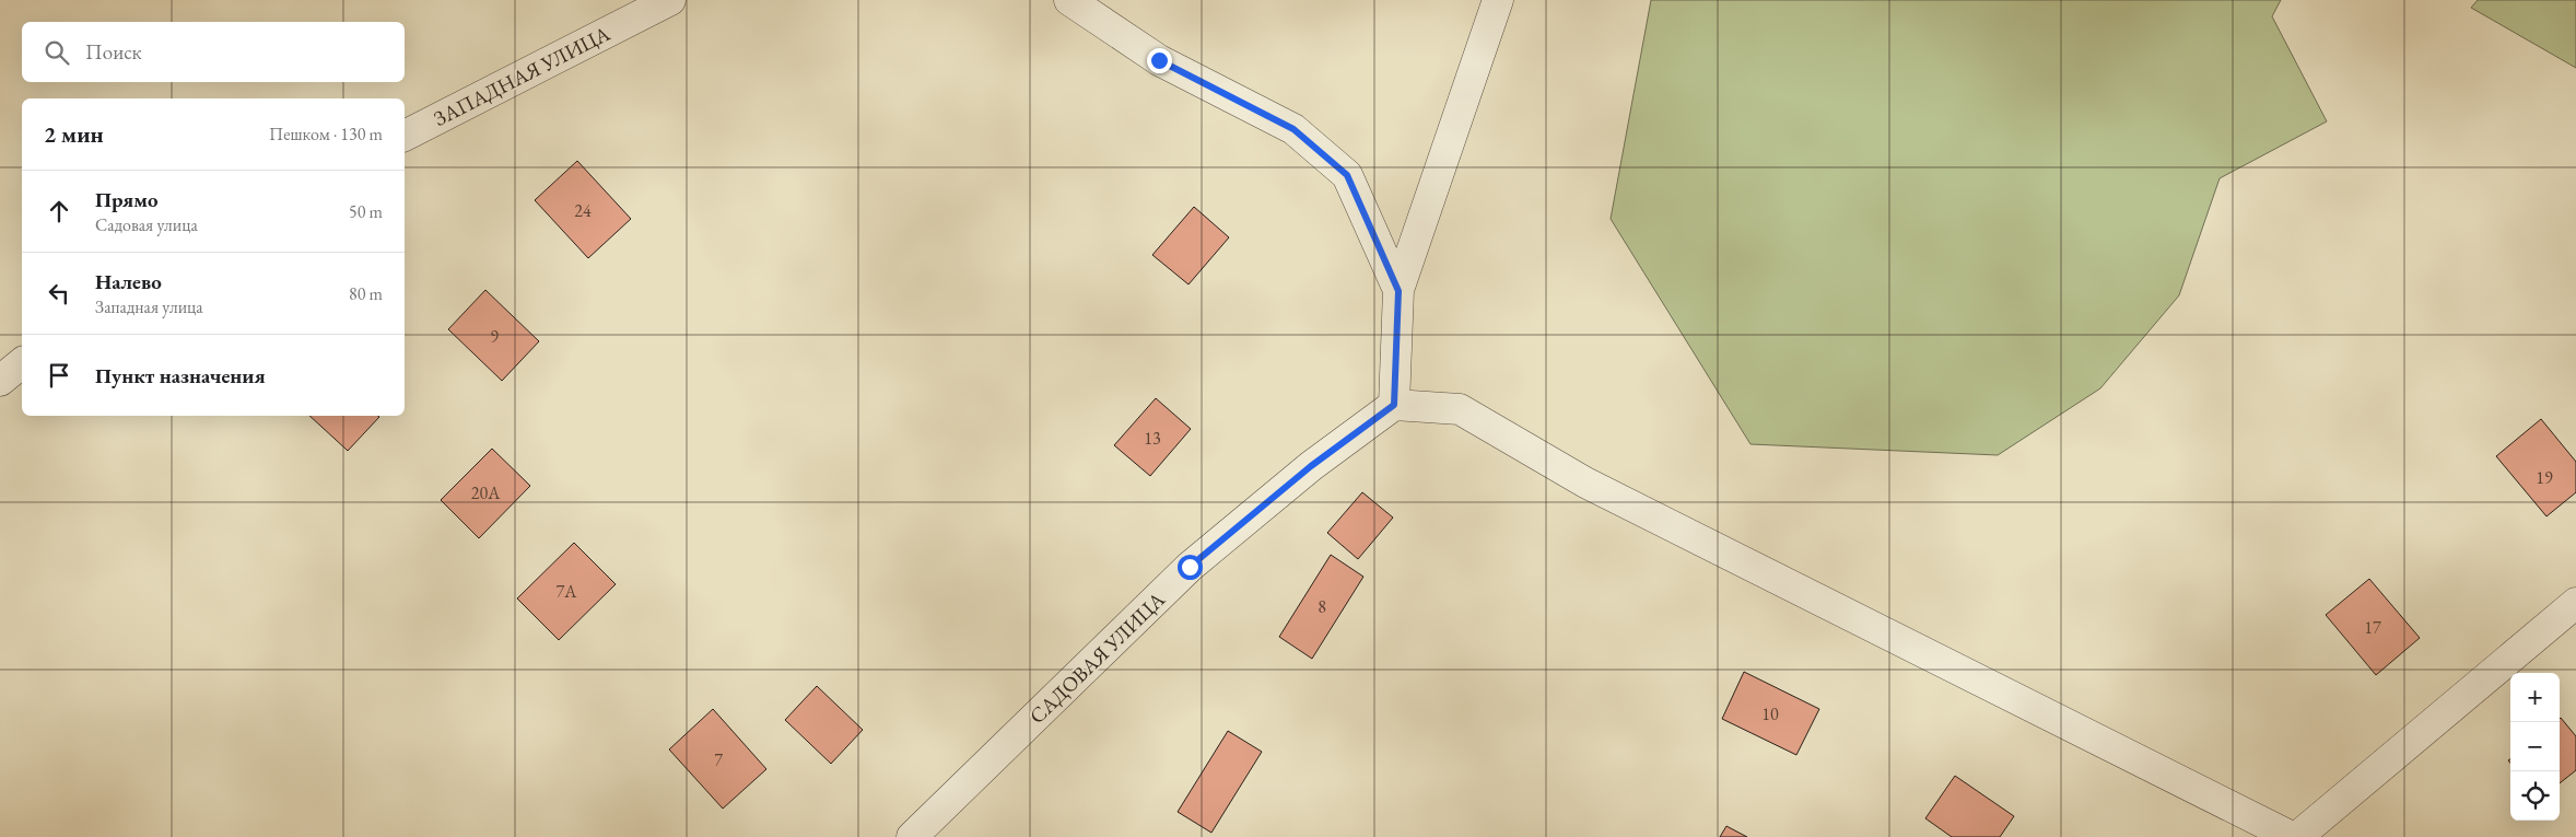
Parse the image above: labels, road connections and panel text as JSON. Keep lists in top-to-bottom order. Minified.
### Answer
{"streets":{"street":["ЗАПАДНАЯ УЛИЦА","САДОВАЯ УЛИЦА"]},"house_numbers":["24","9","13","19","20А","7А","8","17","10","7"],"page":{"search":"Поиск","heading":["2 мин","Пешком · 130 m"],"list":[["Прямо","Садовая улица","50 m"],["Налево","Западная улица","80 m"],"Пункт назначения"],"map_buttons":["+","−"]}}
